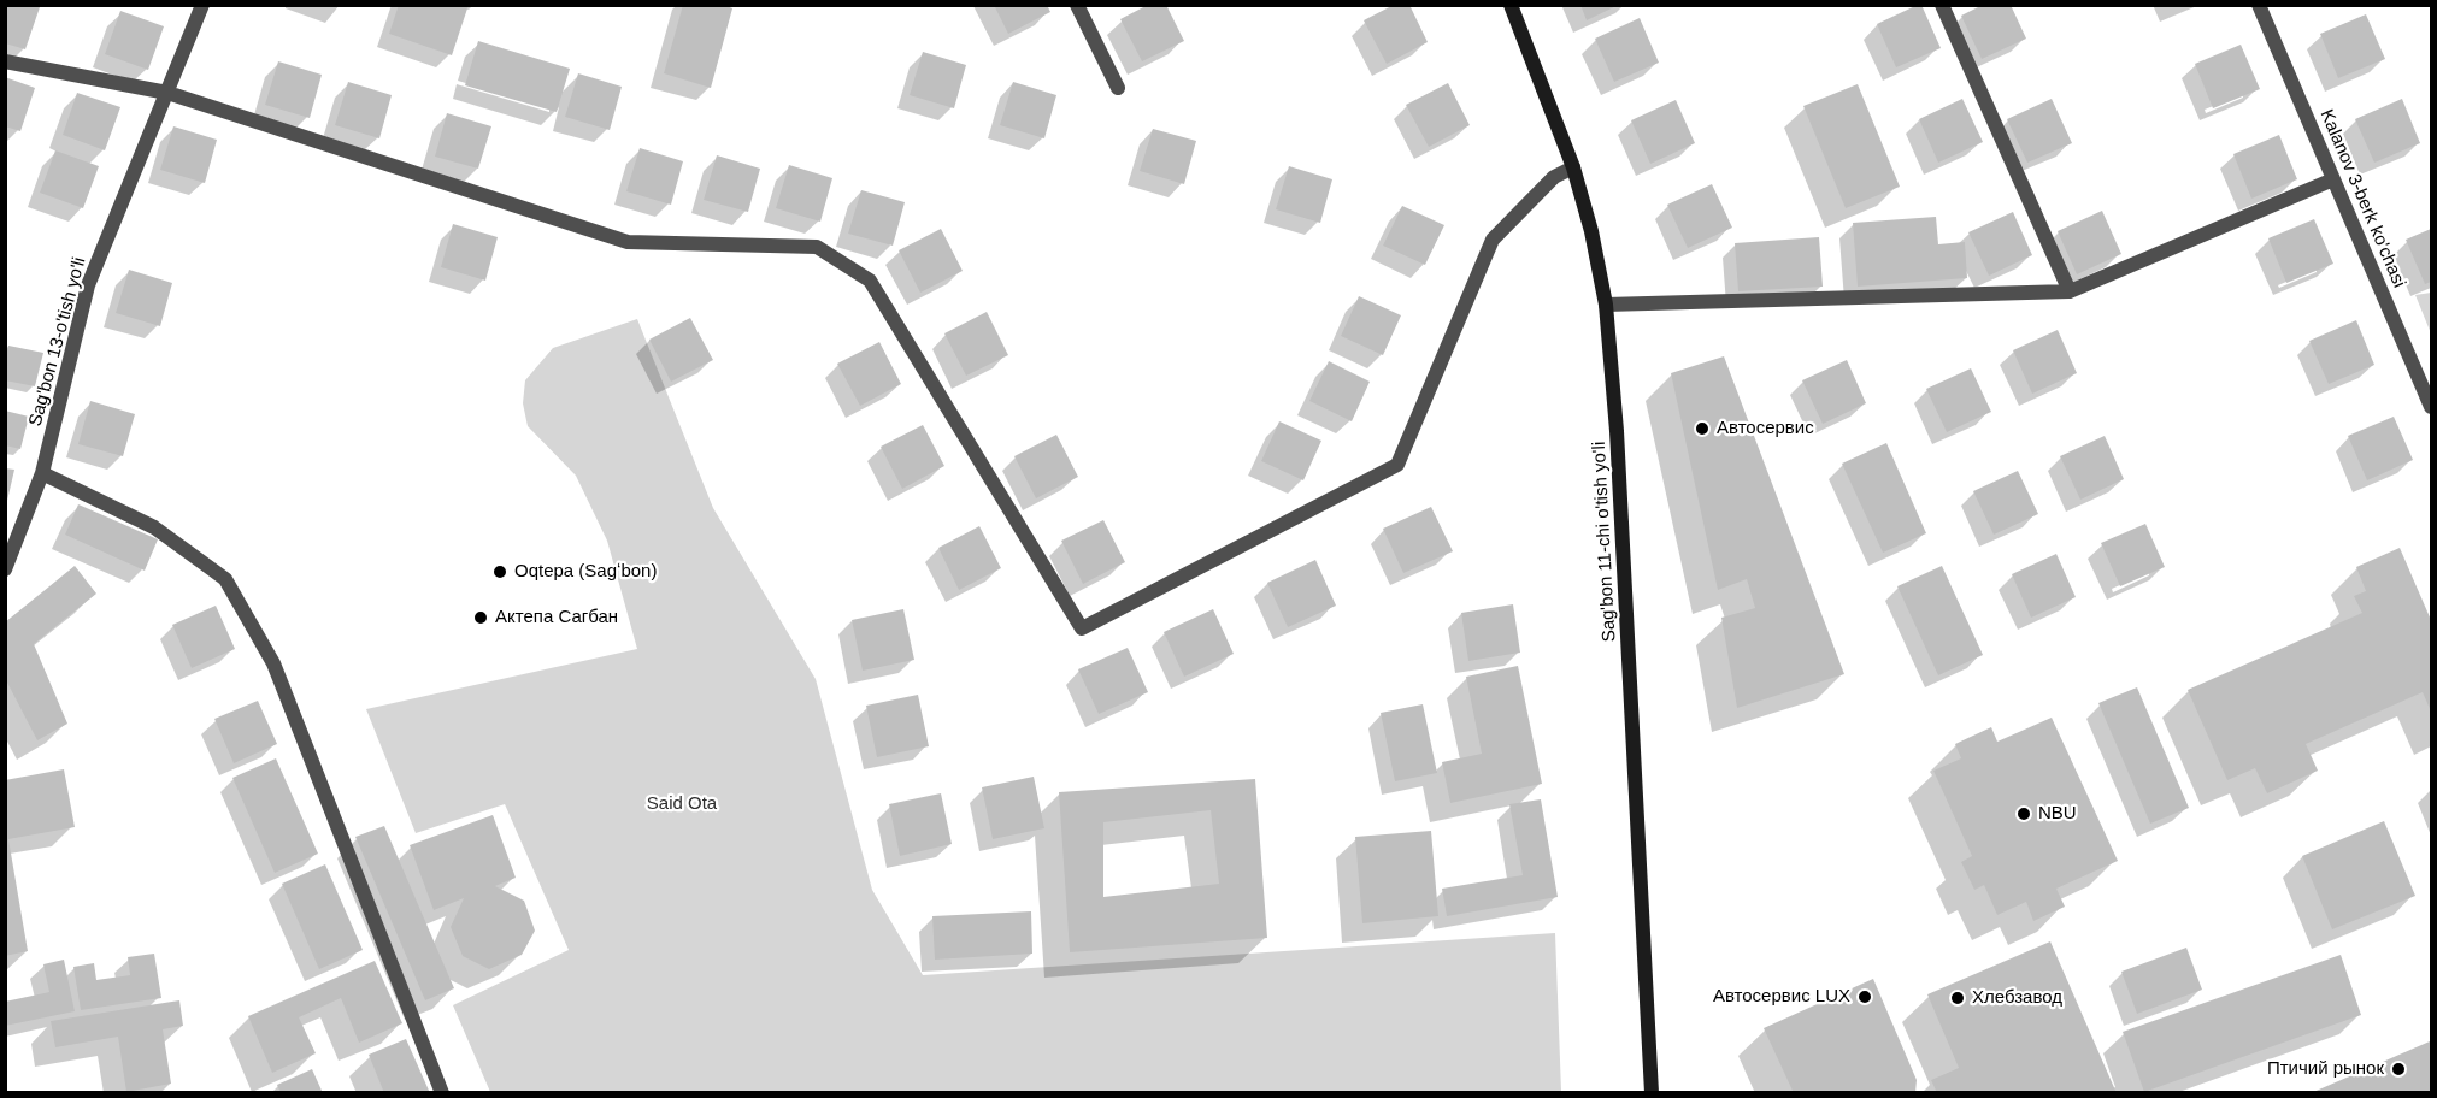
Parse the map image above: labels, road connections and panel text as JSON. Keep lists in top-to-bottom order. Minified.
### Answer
{"streets":{"main road":["Sag'bon 11-chi o'tish yo'li"],"street":["Kalanov 3-berk ko'chasi","Sag'bon 13-o'tish yo'li"]},"parks":["Said Ota"],"places":["Автосервис","Oqtepa (Sagʻbon)","Актепа Сагбан","NBU","Автосервис LUX","Хлебзавод","Птичий рынок"]}
